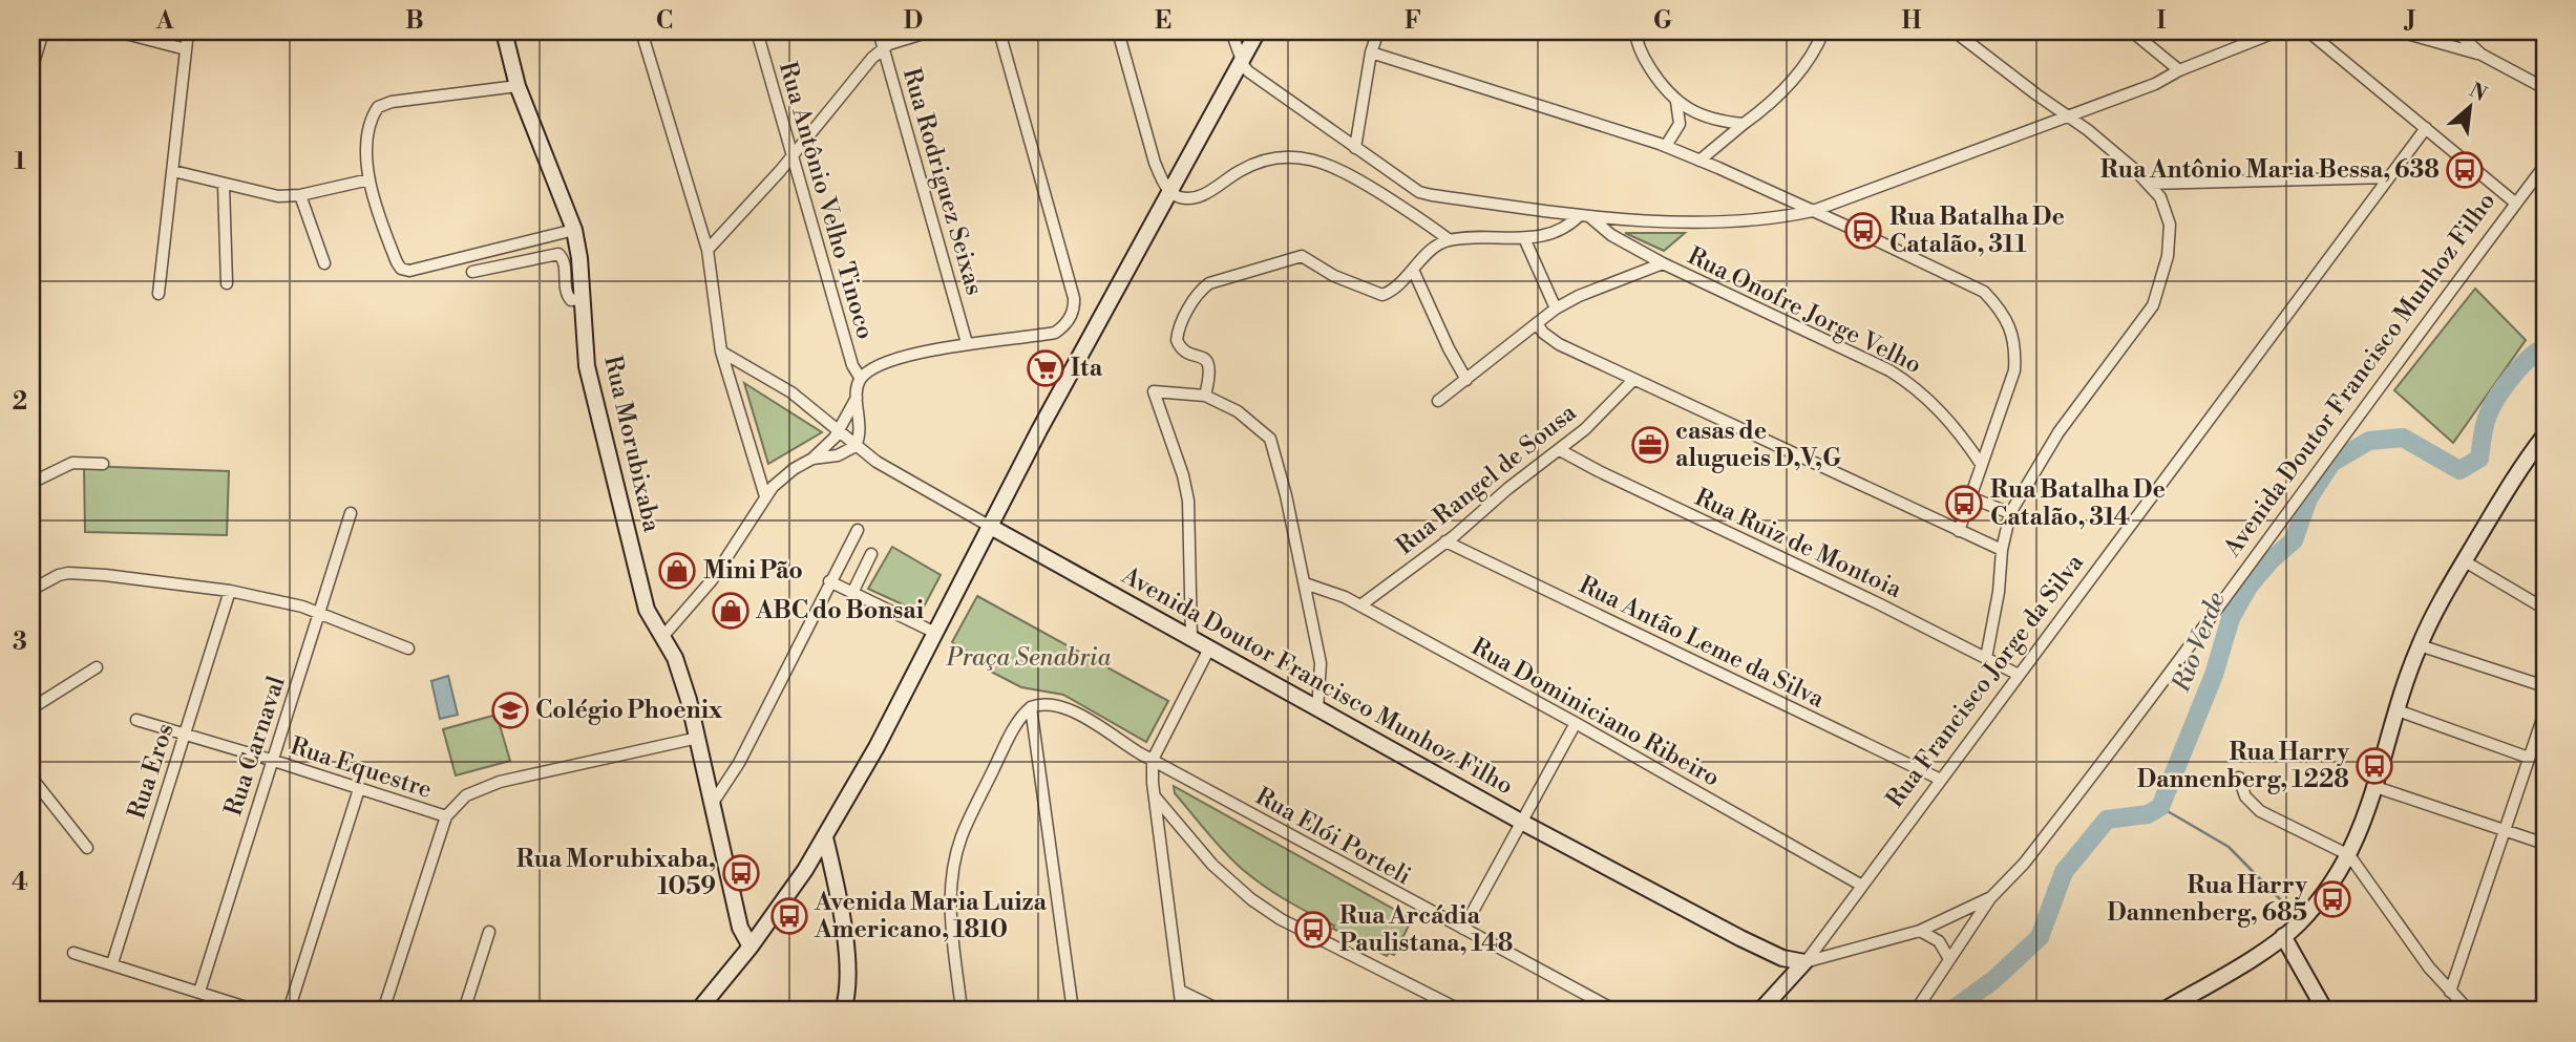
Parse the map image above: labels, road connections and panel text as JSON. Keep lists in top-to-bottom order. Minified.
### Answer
{"streets":{"street":["Rua Rodriguez Seixas","Rua Antônio Velho Tinoco","Rua Onofre Jorge Velho","Avenida Doutor Francisco Munhoz Filho","Rua Morubixaba","Rua Rangel de Sousa","Rua Ruiz de Montoia","Rua Antão Leme da Silva","Rua Francisco Jorge da Silva","Rua Dominiciano Ribeiro","Rua Carnaval","Rua Equestre","Rua Eros","Rua Elói Porteli"]},"crossings":[["Avenida Doutor Francisco Munhoz Filho","Rua Francisco Jorge da Silva"],["Rua Rangel de Sousa","Rua Ruiz de Montoia"],["Rua Rangel de Sousa","Rua Antão Leme da Silva"],["Rua Rangel de Sousa","Rua Dominiciano Ribeiro"],["Rua Ruiz de Montoia","Rua Francisco Jorge da Silva"],["Rua Antão Leme da Silva","Rua Francisco Jorge da Silva"],["Rua Francisco Jorge da Silva","Rua Dominiciano Ribeiro"],["Rua Carnaval","Rua Equestre"],["Rua Equestre","Rua Eros"]],"water":["Rio Verde"],"parks":["Praça Senabria"],"places":{"bus stop":["Rua Antônio Maria Bessa, 638","Rua Batalha De Catalão, 311","Rua Batalha De Catalão, 314","Rua Harry Dannenberg, 1228","Rua Morubixaba, 1059","Rua Harry Dannenberg, 685","Avenida Maria Luiza Americano, 1810","Rua Arcádia Paulistana, 148"],"supermarket":["Ita"],"office":["casas de alugueis D,V,G"],"shop":["Mini Pão","ABC do Bonsai"],"school or university":["Colégio Phoenix"]},"north":"top right","grid":{"columns":["A","B","C","D","E","F","G","H","I","J"],"rows":["1","2","3","4"]}}
